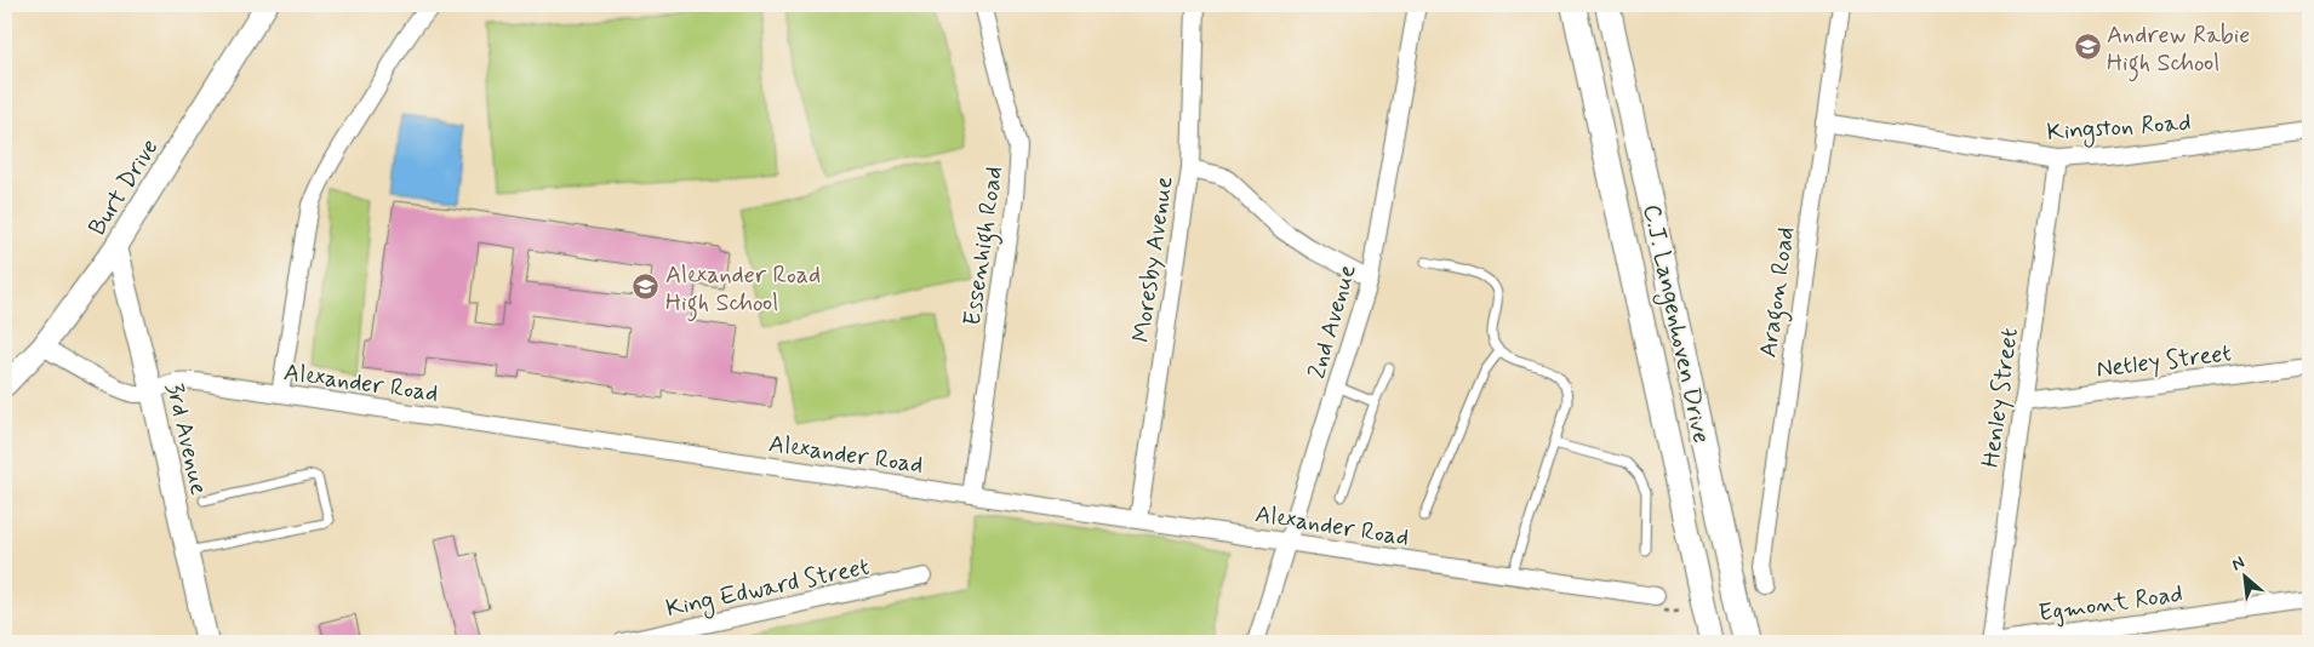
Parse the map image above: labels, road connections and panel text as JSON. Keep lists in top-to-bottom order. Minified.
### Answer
{"streets":{"main road":["C.J. Langenhoven Drive"],"street":["Kingston Road","Burt Drive","Essenhigh Road","Moresby Avenue","Aragon Road","2nd Avenue","Netley Street","Alexander Road","Henley Street","3rd Avenue","King Edward Street","Egmont Road"]},"crossings":[["Kingston Road","Aragon Road"],["Kingston Road","Henley Street"],["Burt Drive","Alexander Road"],["Burt Drive","3rd Avenue"],["Essenhigh Road","Alexander Road"],["Moresby Avenue","Alexander Road"],["2nd Avenue","Alexander Road"],["Netley Street","Henley Street"],["Alexander Road","3rd Avenue"],["Henley Street","Egmont Road"]],"places":{"school or university":["Andrew Rabie High School","Alexander Road High School"]},"north":"top left"}
